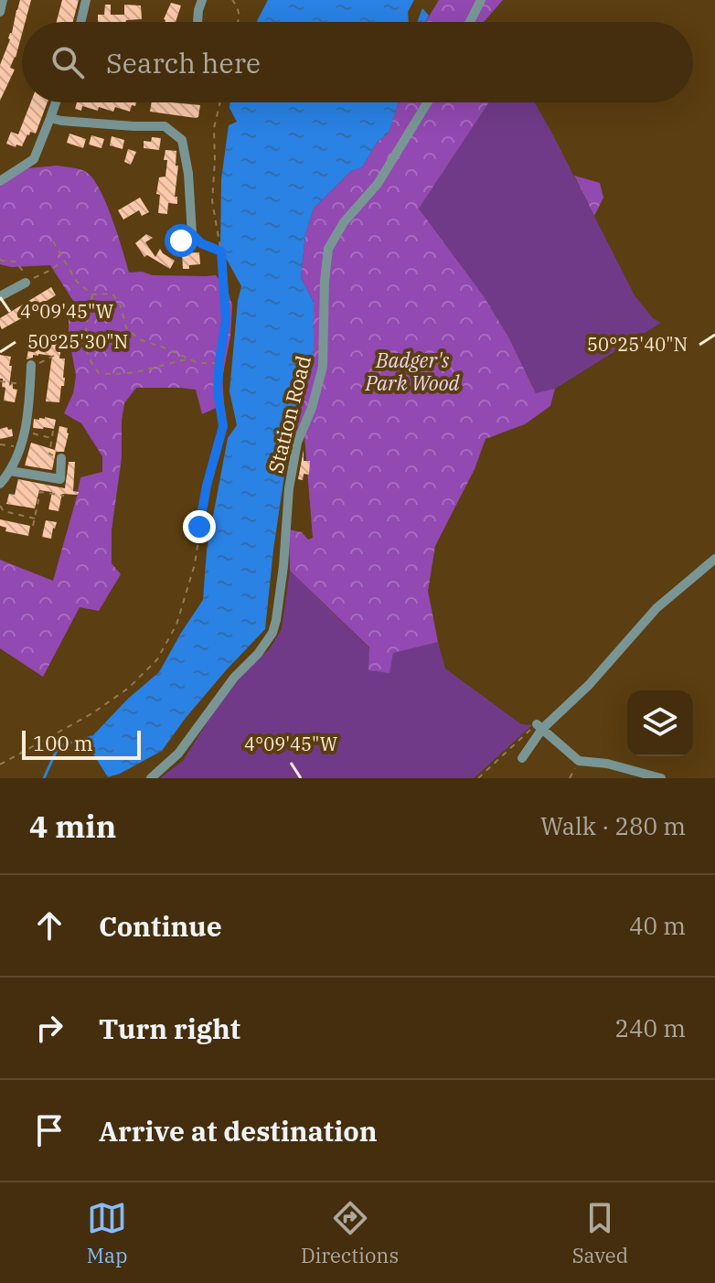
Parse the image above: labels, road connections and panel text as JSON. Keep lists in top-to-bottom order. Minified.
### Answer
{"streets":{"street":["Station Road"]},"parks":["Badger's Park Wood"],"scale_bar":"100 m","page":{"search":"Search here","scale":"100 m","heading":["4 min","Walk · 280 m"],"list":[["Continue","40 m"],["Turn right","240 m"],"Arrive at destination"],"nav":["Map","Directions","Saved"]},"coordinates":["4°09'45\"W","50°25'30\"N","50°25'40\"N"]}
